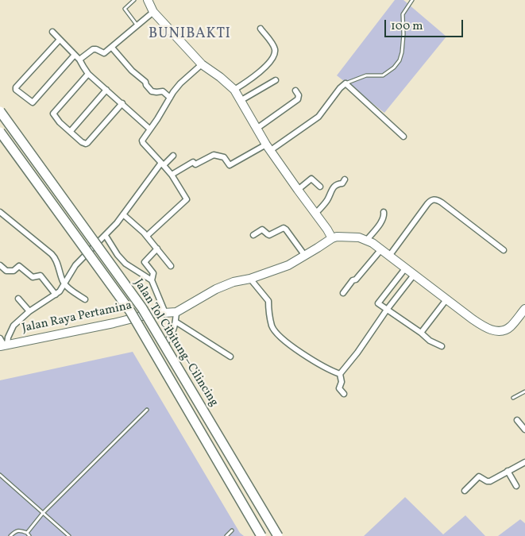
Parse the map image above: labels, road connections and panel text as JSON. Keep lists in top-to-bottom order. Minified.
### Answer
{"streets":{"highway":["Jalan Tol Cibitung–Cilincing"],"main road":["Jalan Raya Pertamina"]},"districts":["BUNIBAKTI"],"scale_bar":"100 m"}
